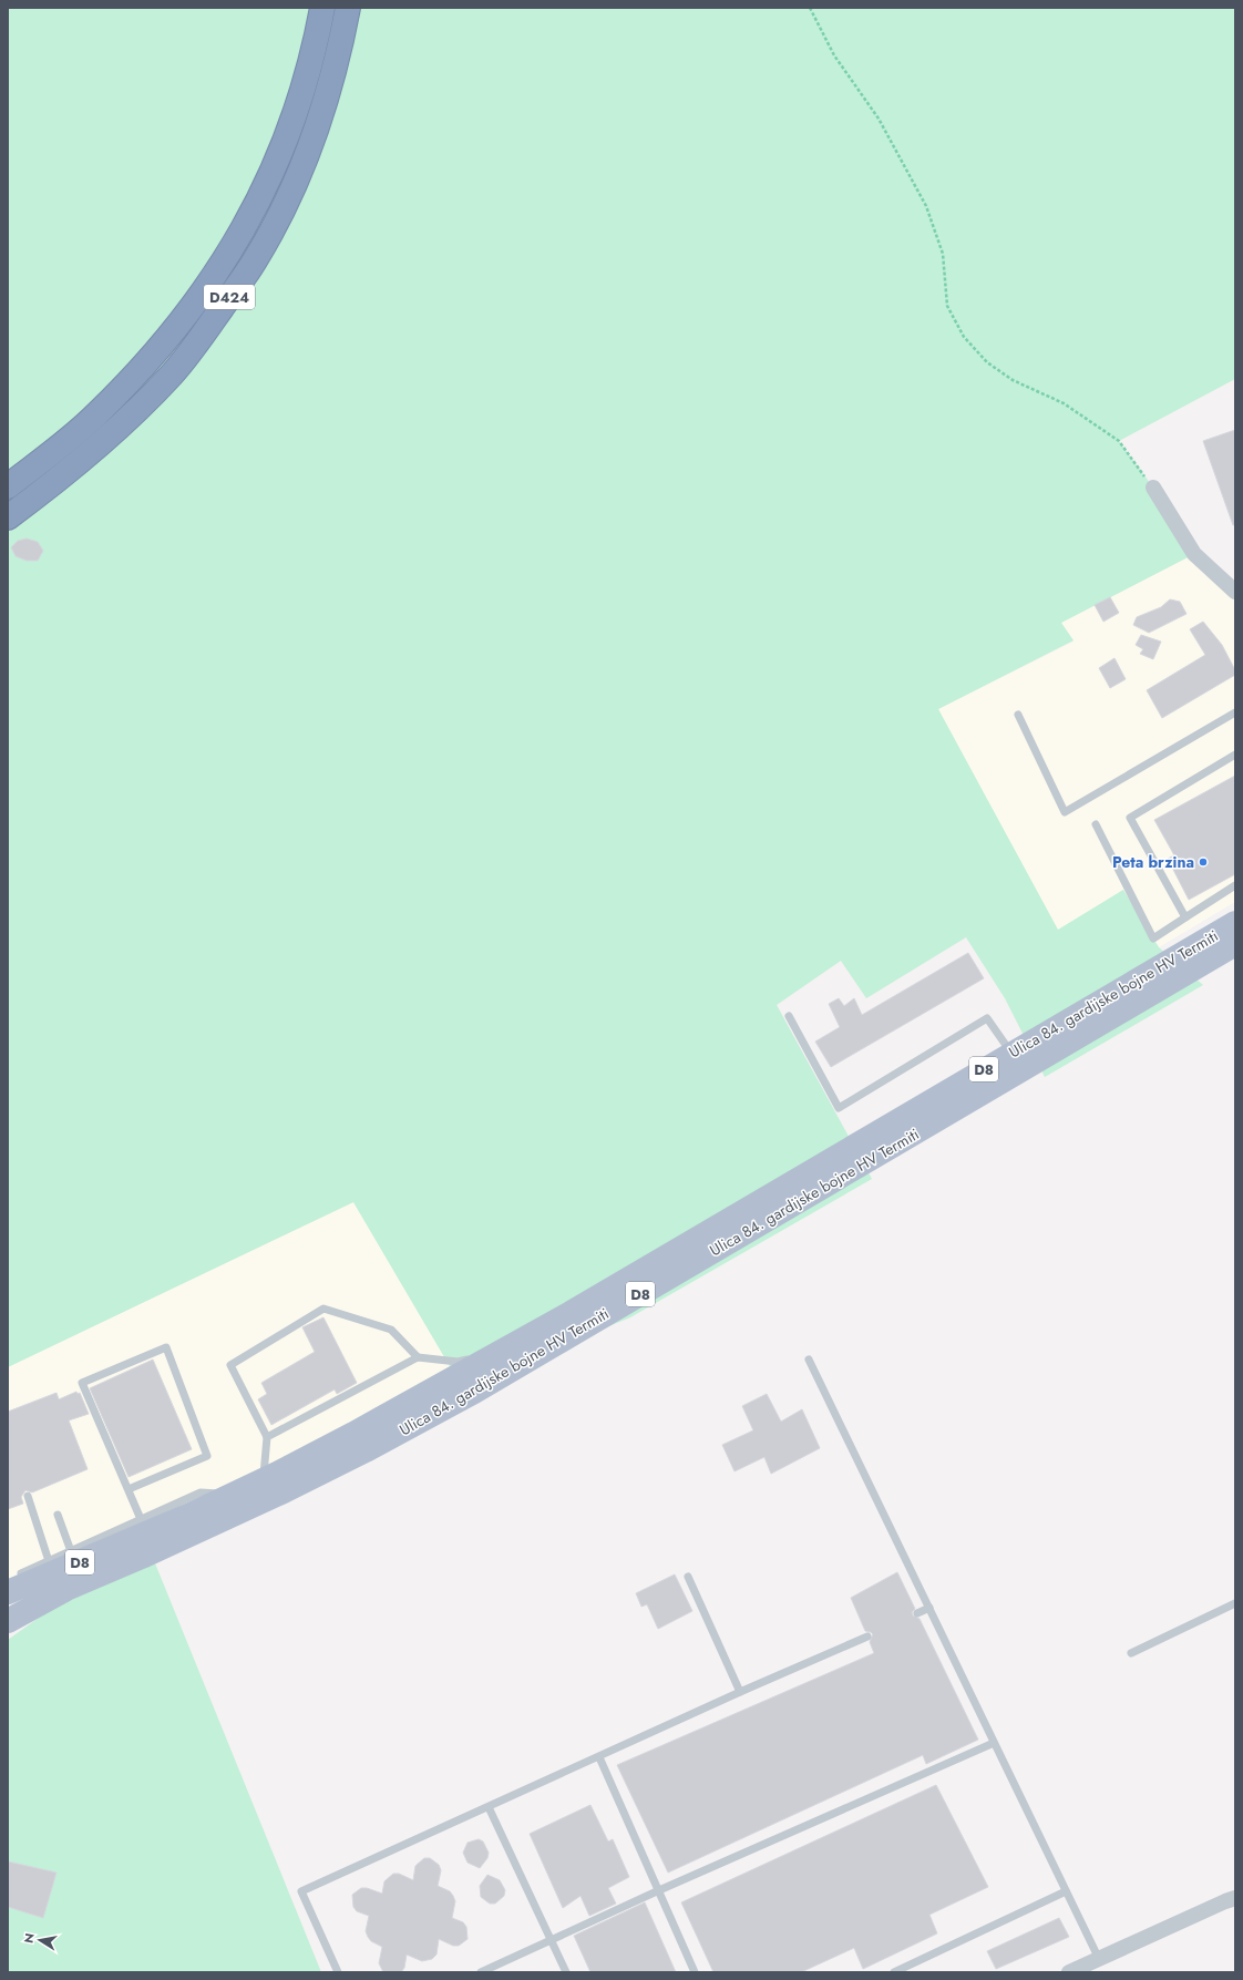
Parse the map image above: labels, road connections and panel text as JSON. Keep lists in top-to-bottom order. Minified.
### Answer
{"streets":{"highway":["D424"],"main road":["Ulica 84. gardijske bojne HV Termiti","D8"]},"places":["Peta brzina"],"north":"left"}
